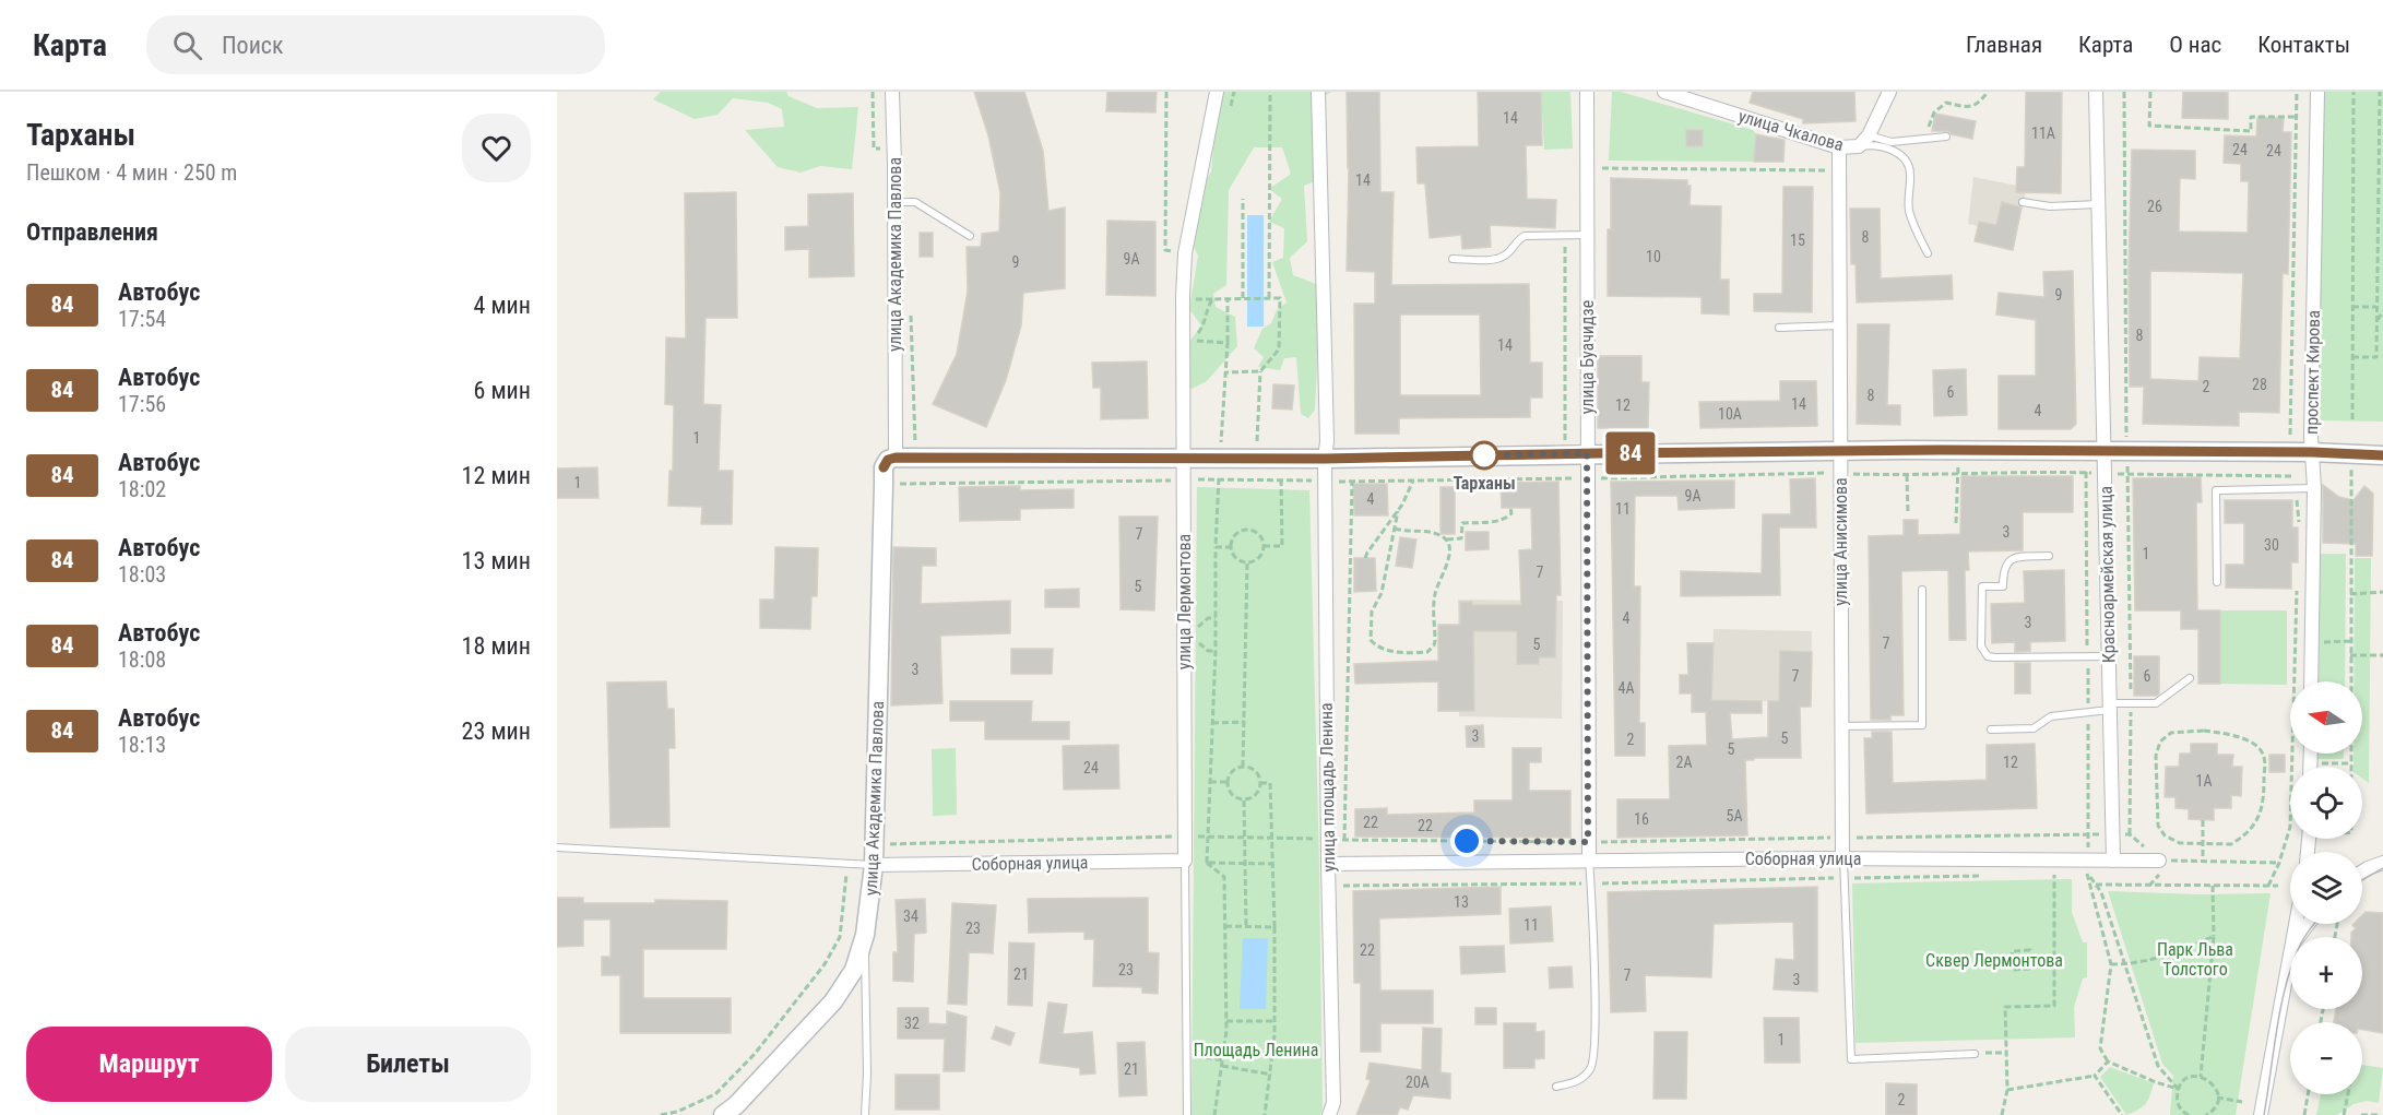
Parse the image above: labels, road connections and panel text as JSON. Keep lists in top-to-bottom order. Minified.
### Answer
{"streets":{"street":["улица Чкалова","улица Академика Павлова","улица Буачидзе","проспект Кирова","улица Анисимова","Красноармейская улица","улица Лермонтова","улица площадь Ленина","Соборная улица"]},"crossings":[["улица Чкалова","улица Анисимова"],["улица Академика Павлова","Соборная улица"],["улица Буачидзе","Соборная улица"],["улица Анисимова","Соборная улица"],["Красноармейская улица","Соборная улица"],["улица Лермонтова","Соборная улица"],["улица площадь Ленина","Соборная улица"]],"parks":["Парк Льва Толстого","Сквер Лермонтова","Площадь Ленина"],"places":["Тарханы"],"lines":["bus line 84"],"house_numbers":["14","11А","24","24","14","26","8","15","10","9А","9","9","8","14","28","2","6","8","14","12","4","10А","1","1","9А","4","11","3","7","30","1","7","5","4","3","7","5","3","7","6","4А","3","5","2","5","2А","12","24","1А","5А","16","22","22","13","34","11","23","22","23","21","7","3","32","1","21","20А","2"],"north":"left","page":{"header":"Карта","search":"Поиск","nav":["Главная","Карта","О нас","Контакты"],"heading":[["Тарханы","Пешком · 4 мин · 250 m"],"Отправления"],"on_map":"84","list":[{"mark":"84","name":"Автобус","note":"17:54","value":"4 мин"},{"mark":"84","name":"Автобус","note":"17:56","value":"6 мин"},{"mark":"84","name":"Автобус","note":"18:02","value":"12 мин"},{"mark":"84","name":"Автобус","note":"18:03","value":"13 мин"},{"mark":"84","name":"Автобус","note":"18:08","value":"18 мин"},{"mark":"84","name":"Автобус","note":"18:13","value":"23 мин"}],"map_buttons":["+","−"],"buttons":["Маршрут","Билеты"]}}
